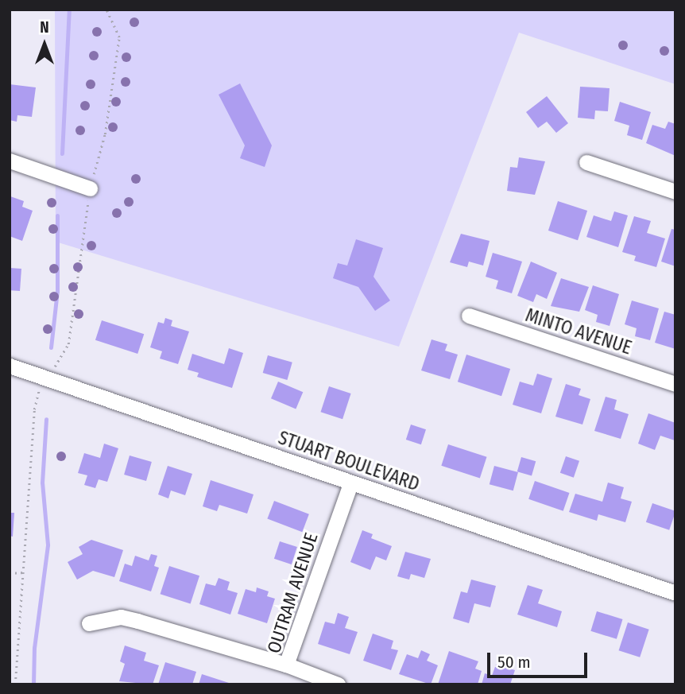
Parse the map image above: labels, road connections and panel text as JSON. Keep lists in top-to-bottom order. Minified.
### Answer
{"streets":{"street":["MINTO AVENUE","STUART BOULEVARD","OUTRAM AVENUE"]},"crossings":[["STUART BOULEVARD","OUTRAM AVENUE"]],"scale_bar":"50 m","north":"top"}
